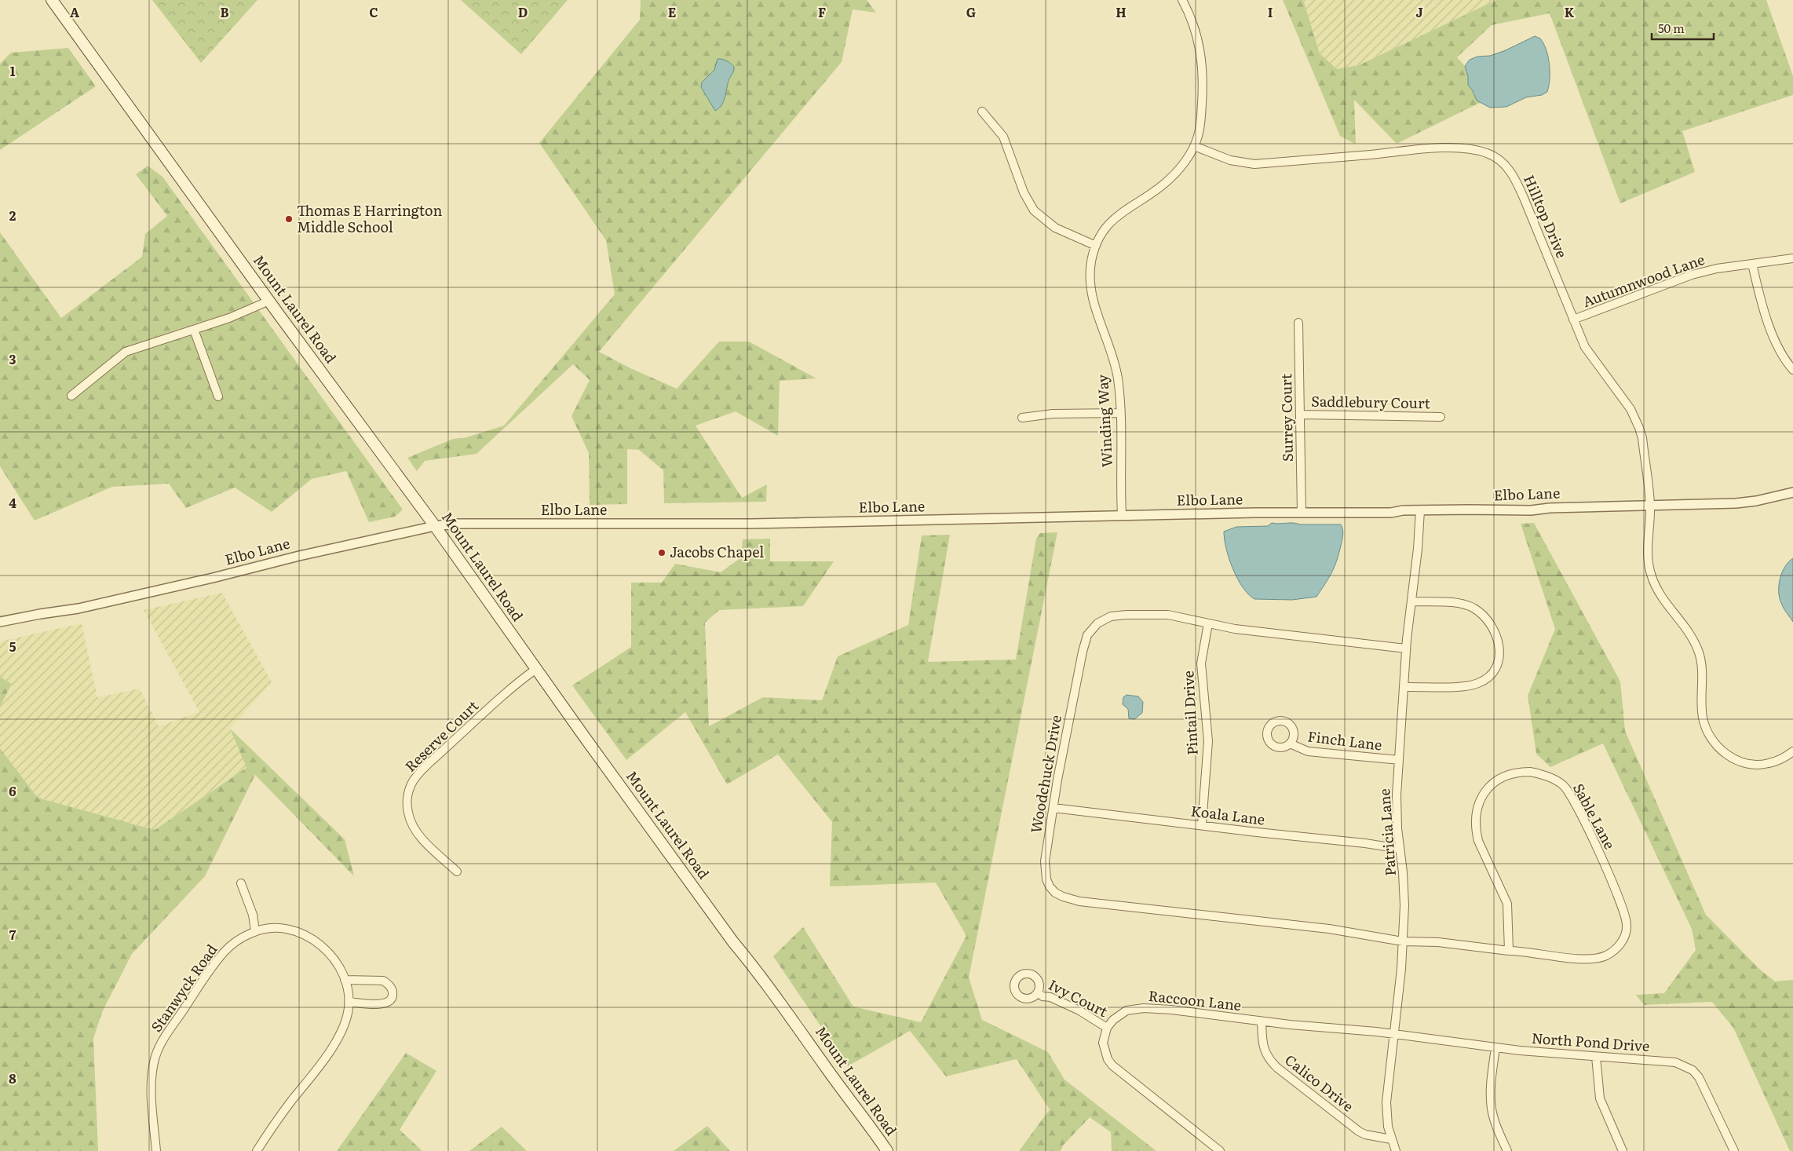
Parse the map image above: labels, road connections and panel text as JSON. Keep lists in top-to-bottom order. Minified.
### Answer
{"streets":{"main road":["Mount Laurel Road"],"street":["Hilltop Drive","Autumnwood Lane","Saddlebury Court","Surrey Court","Winding Way","Elbo Lane","Pintail Drive","Reserve Court","Finch Lane","Woodchuck Drive","Koala Lane","Sable Lane","Patricia Lane","Stanwyck Road","Ivy Court","Raccoon Lane","North Pond Drive","Calico Drive"]},"crossings":[["Hilltop Drive","Autumnwood Lane"],["Hilltop Drive","Winding Way"],["Hilltop Drive","Elbo Lane"],["Mount Laurel Road","Elbo Lane"],["Mount Laurel Road","Reserve Court"],["Saddlebury Court","Surrey Court"],["Surrey Court","Elbo Lane"],["Winding Way","Elbo Lane"],["Elbo Lane","Patricia Lane"],["Pintail Drive","Woodchuck Drive"],["Pintail Drive","Koala Lane"],["Finch Lane","Patricia Lane"],["Woodchuck Drive","Koala Lane"],["Woodchuck Drive","Sable Lane"],["Woodchuck Drive","Patricia Lane"],["Koala Lane","Patricia Lane"],["Sable Lane","Patricia Lane"],["Patricia Lane","Raccoon Lane"],["Patricia Lane","North Pond Drive"],["Patricia Lane","Calico Drive"],["Ivy Court","Raccoon Lane"],["Raccoon Lane","North Pond Drive"],["Raccoon Lane","Calico Drive"]],"places":["Thomas E Harrington Middle School","Jacobs Chapel"],"scale_bar":"50 m","grid":{"columns":["A","B","C","D","E","F","G","H","I","J","K"],"rows":["1","2","3","4","5","6","7","8"]}}
